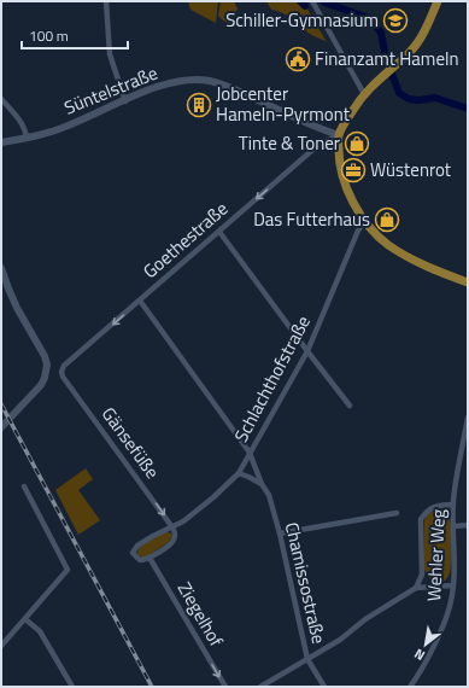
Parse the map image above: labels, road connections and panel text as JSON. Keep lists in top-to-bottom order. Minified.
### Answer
{"streets":{"main road":["Süntelstraße"],"street":["Goethestraße","Schlachthofstraße","Gänsefüße","Wehler Weg","Chamissostraße","Ziegelhof"]},"crossings":[["Süntelstraße","Goethestraße"],["Goethestraße","Gänsefüße"],["Goethestraße","Chamissostraße"],["Schlachthofstraße","Gänsefüße"],["Schlachthofstraße","Chamissostraße"]],"one_way":["Goethestraße","Gänsefüße","Ziegelhof"],"places":{"school or university":["Schiller-Gymnasium"],"public building":["Finanzamt Hameln"],"building":["Jobcenter Hameln-Pyrmont"],"shop":["Tinte & Toner","Das Futterhaus"],"office":["Wüstenrot"]},"scale_bar":"100 m","north":"bottom left"}
